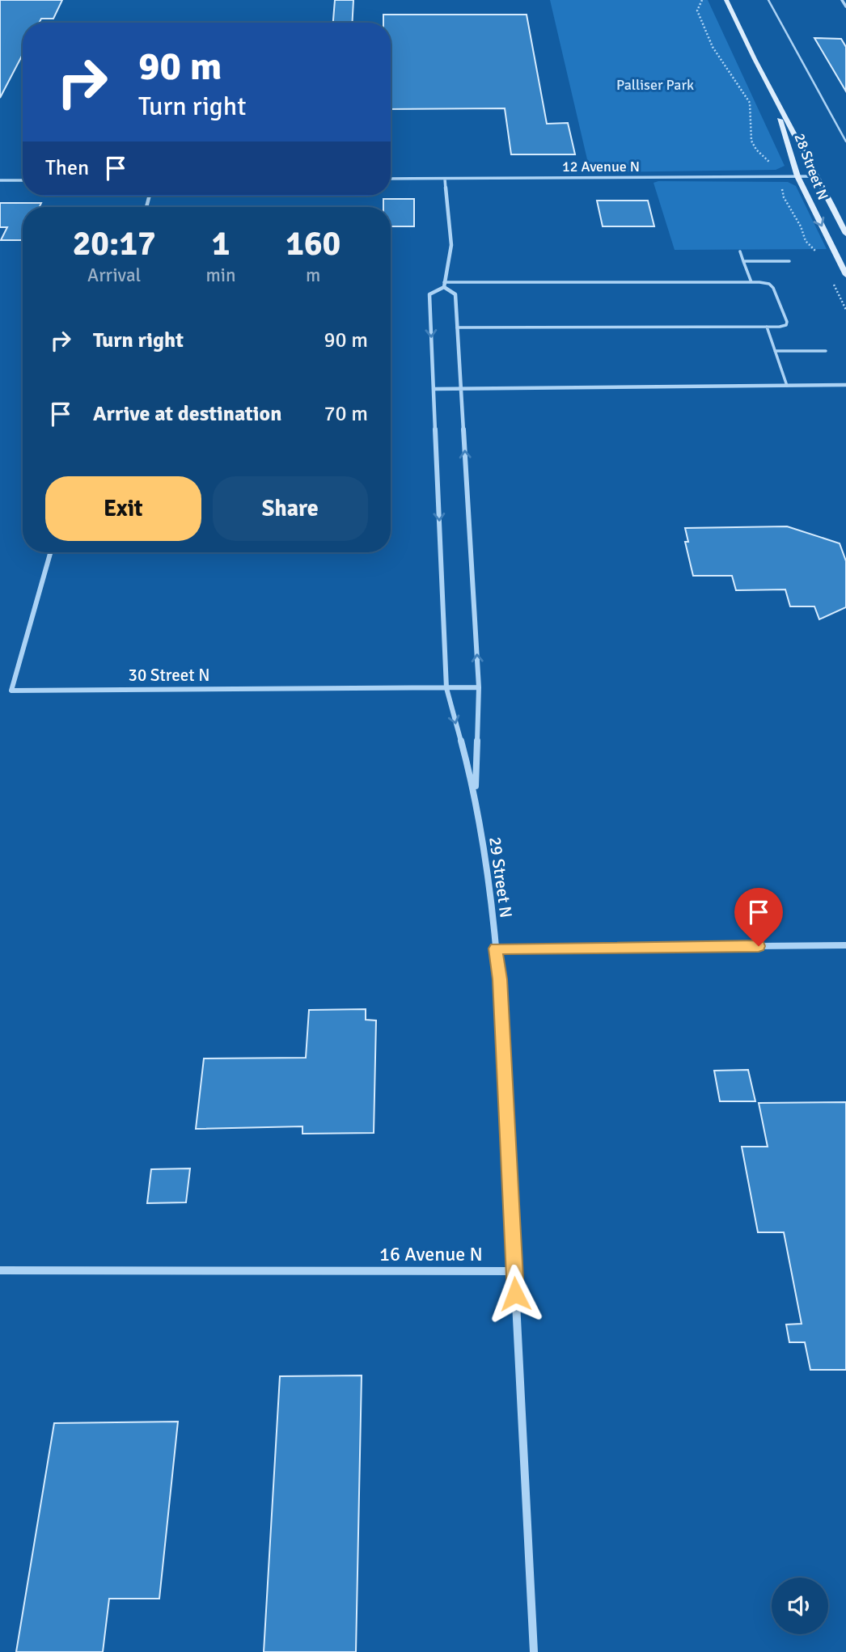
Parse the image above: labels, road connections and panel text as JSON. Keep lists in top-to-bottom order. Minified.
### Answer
{"streets":{"main road":["28 Street N"],"street":["12 Avenue N","30 Street N","29 Street N","16 Avenue N"]},"crossings":[["12 Avenue N","28 Street N"],["29 Street N","16 Avenue N"]],"parks":["Palliser Park"],"page":{"turn":["90 m","Turn right"],"then":"Then","eta":["20:17","Arrival","1","min","160","m"],"list":[{"name":"Turn right","value":"90 m"},{"name":"Arrive at destination","value":"70 m"}],"buttons":["Exit","Share"]}}
